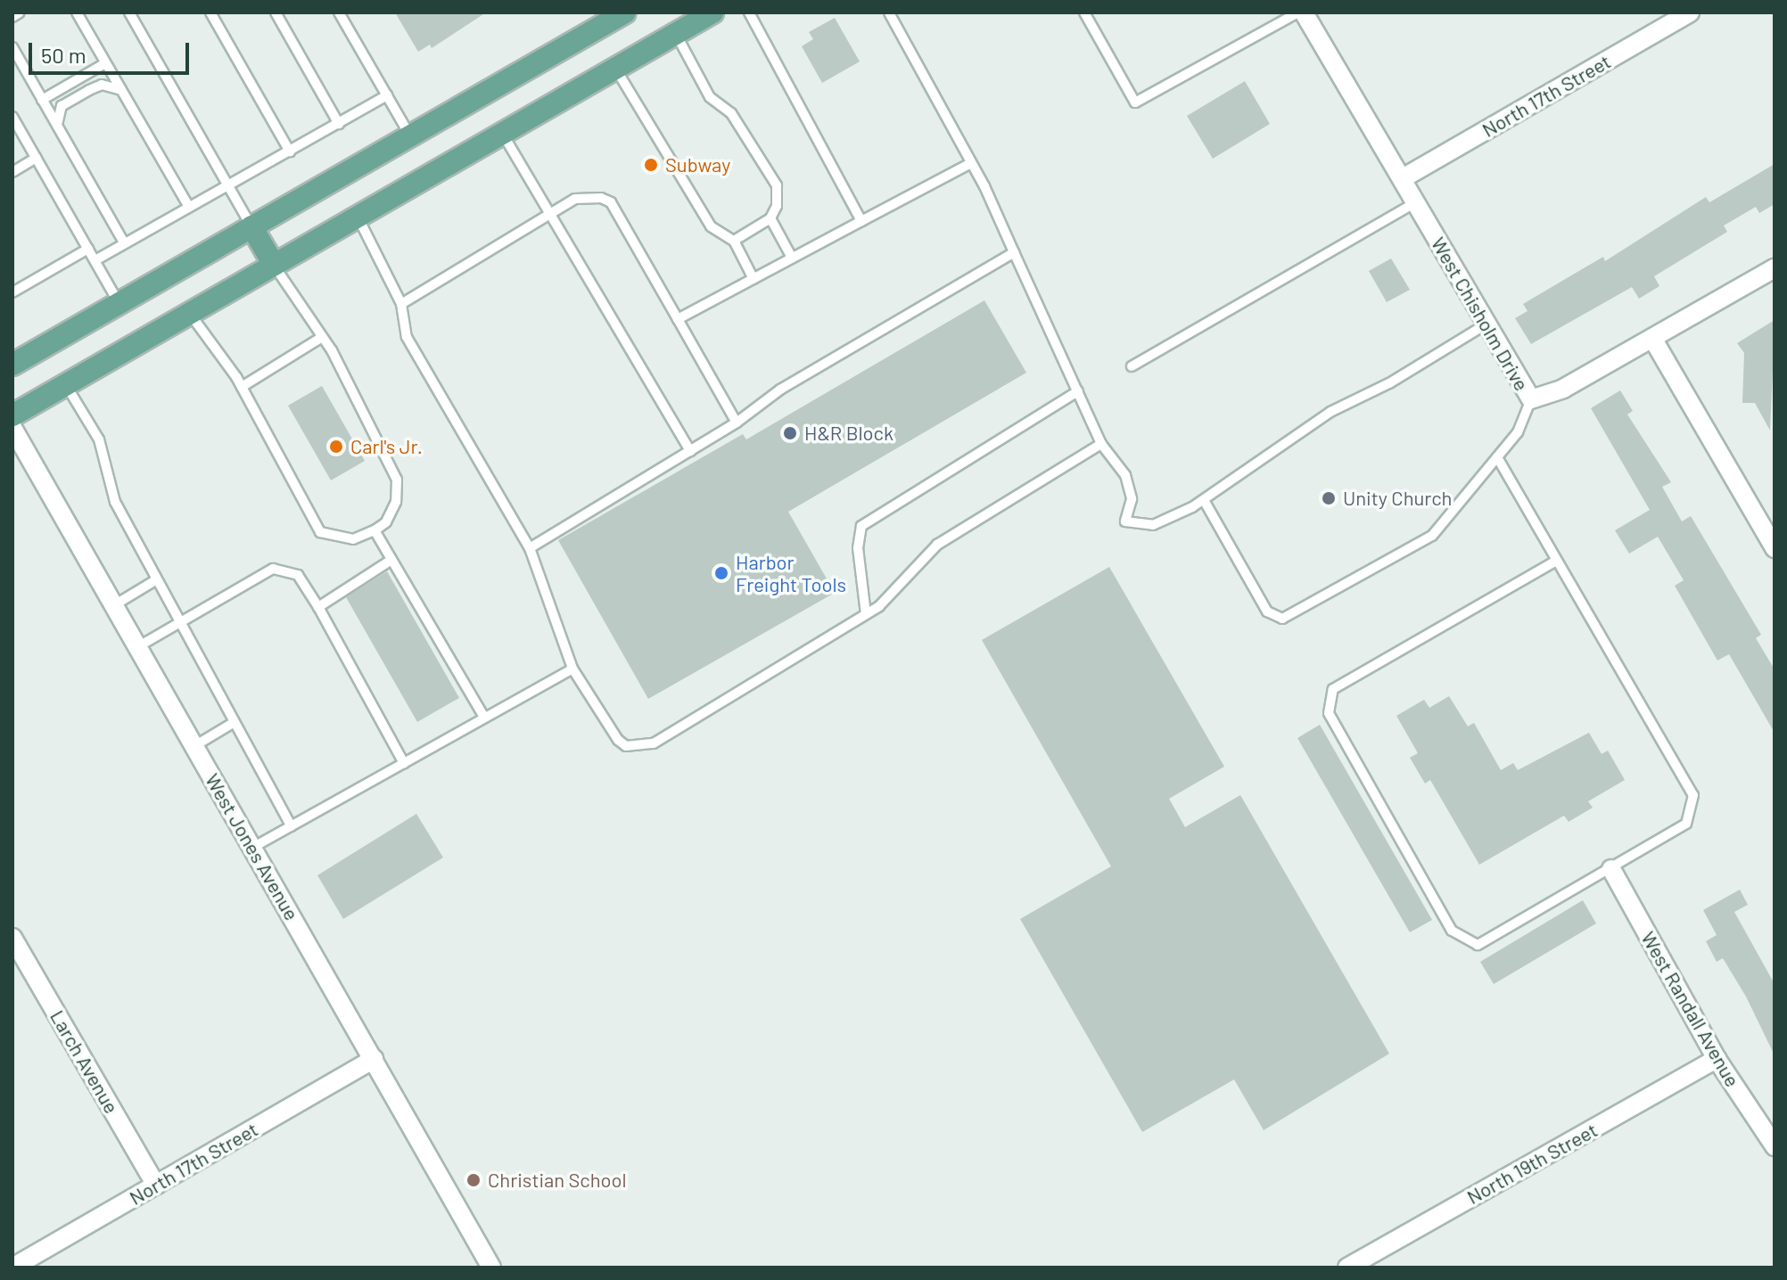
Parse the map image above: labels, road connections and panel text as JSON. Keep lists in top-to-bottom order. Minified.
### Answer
{"streets":{"street":["North 17th Street","West Chisholm Drive","West Jones Avenue","West Randall Avenue","Larch Avenue","North 19th Street"]},"crossings":[["North 17th Street","West Chisholm Drive"],["North 17th Street","West Jones Avenue"],["North 17th Street","Larch Avenue"],["West Randall Avenue","North 19th Street"]],"places":["Subway","H&R Block","Carl's Jr.","Unity Church","Harbor Freight Tools","Christian School"],"scale_bar":"50 m"}
